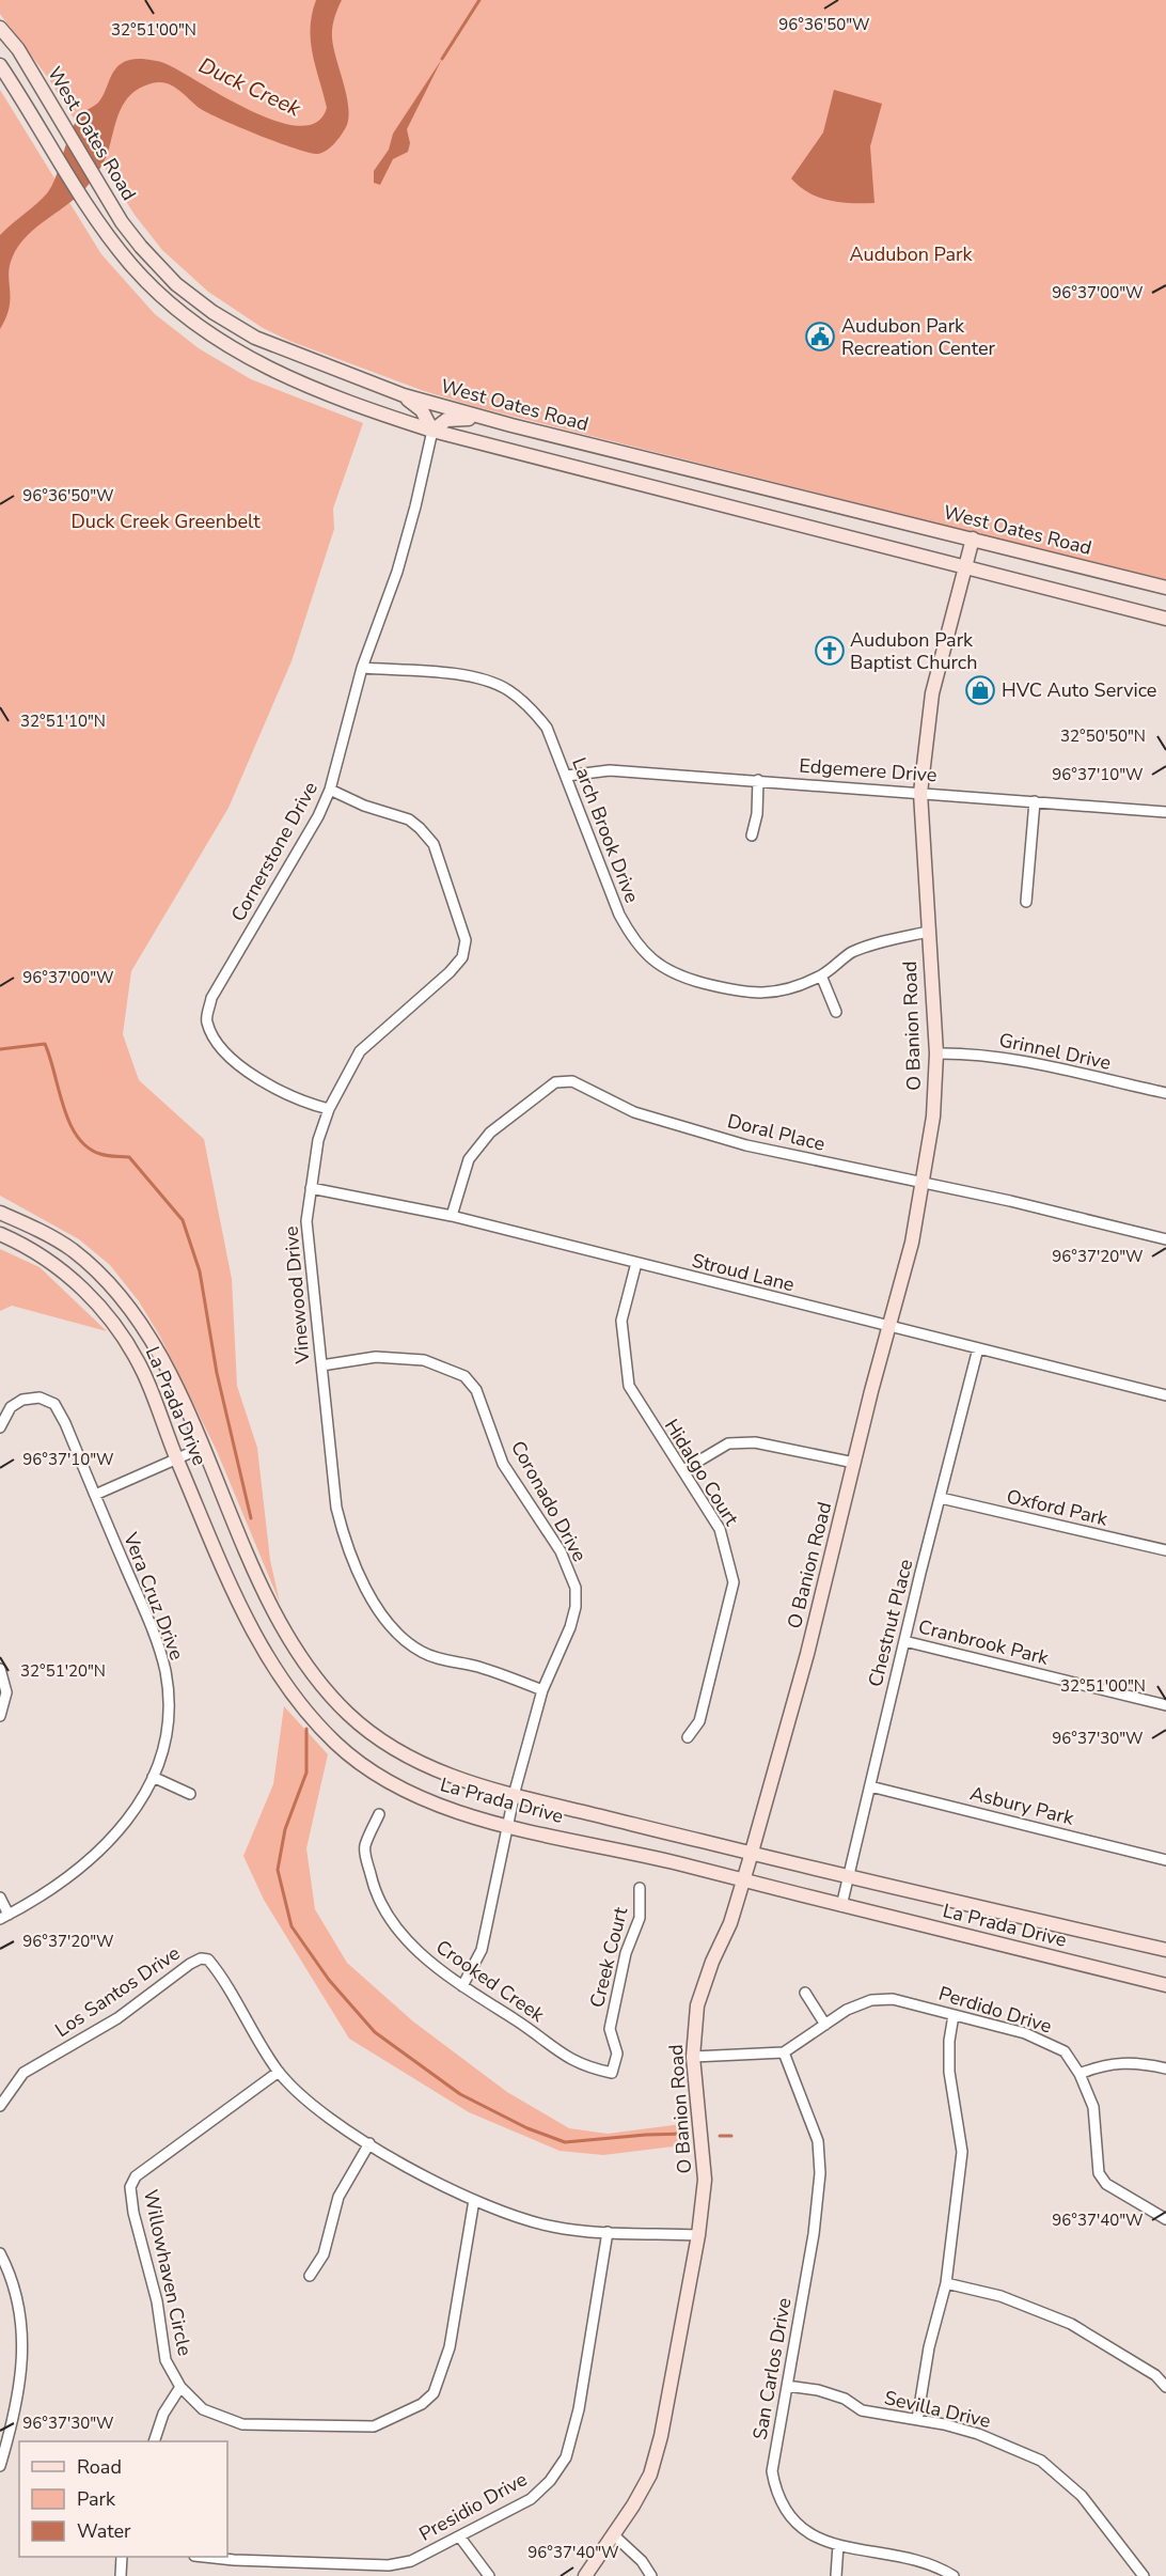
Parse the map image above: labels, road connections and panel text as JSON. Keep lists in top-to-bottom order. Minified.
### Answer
{"streets":{"main road":["West Oates Road","O Banion Road","La Prada Drive"],"street":["Edgemere Drive","Larch Brook Drive","Cornerstone Drive","Grinnel Drive","Doral Place","Stroud Lane","Vinewood Drive","Hidalgo Court","Coronado Drive","Oxford Park","Vera Cruz Drive","Chestnut Place","Cranbrook Park","Asbury Park","Creek Court","Crooked Creek","Los Santos Drive","Perdido Drive","Willowhaven Circle","San Carlos Drive","Sevilla Drive","Presidio Drive"]},"crossings":[["West Oates Road","Cornerstone Drive"],["West Oates Road","O Banion Road"],["Edgemere Drive","Larch Brook Drive"],["Edgemere Drive","O Banion Road"],["Larch Brook Drive","Cornerstone Drive"],["Larch Brook Drive","O Banion Road"],["Cornerstone Drive","Vinewood Drive"],["O Banion Road","Grinnel Drive"],["O Banion Road","Doral Place"],["O Banion Road","Stroud Lane"],["O Banion Road","La Prada Drive"],["Doral Place","Stroud Lane"],["Stroud Lane","Vinewood Drive"],["Stroud Lane","Hidalgo Court"],["Stroud Lane","Chestnut Place"],["Vinewood Drive","Coronado Drive"],["La Prada Drive","Coronado Drive"],["La Prada Drive","Chestnut Place"],["Coronado Drive","Crooked Creek"],["Oxford Park","Chestnut Place"],["Chestnut Place","Cranbrook Park"],["Chestnut Place","Asbury Park"],["Creek Court","Crooked Creek"],["Los Santos Drive","Willowhaven Circle"],["Perdido Drive","San Carlos Drive"],["San Carlos Drive","Sevilla Drive"]],"water":["Duck Creek"],"parks":["Audubon Park","Duck Creek Greenbelt"],"places":{"public building":["Audubon Park Recreation Center"],"church":["Audubon Park Baptist Church"],"shop":["HVC Auto Service"]},"legend":["Road","Park","Water"],"coordinates":["96°36'50\"W","32°51'00\"N","96°37'00\"W","32°51'10\"N","32°50'50\"N","96°37'10\"W","96°37'20\"W","32°51'20\"N","96°37'30\"W","96°37'40\"W"]}
